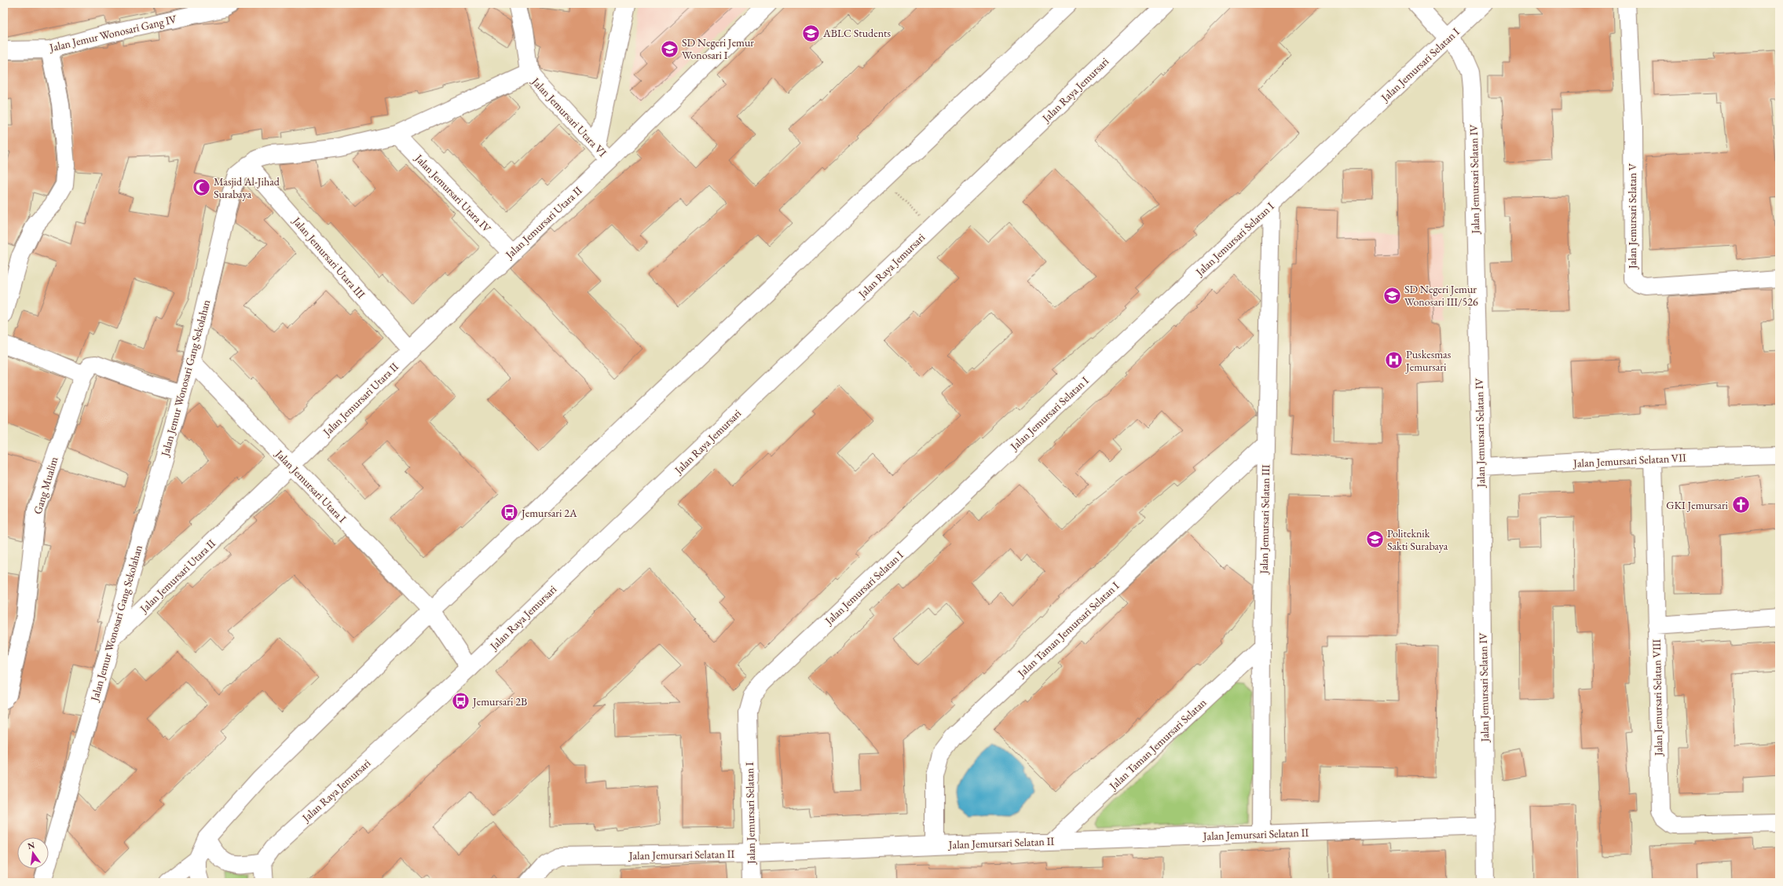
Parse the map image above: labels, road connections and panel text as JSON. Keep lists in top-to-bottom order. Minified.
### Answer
{"streets":{"street":["Jalan Jemur Wonosari Gang IV","Jalan Jemursari Selatan I","Jalan Raya Jemursari","Jalan Jemursari Utara VI","Jalan Jemursari Selatan IV","Jalan Jemursari Utara IV","Jalan Jemursari Selatan V","Jalan Jemursari Utara II","Jalan Jemursari Utara III","Jalan Jemur Wonosari Gang Sekolahan","Jalan Jemursari Selatan VII","Gang Mualim","Jalan Jemursari Utara I","Jalan Jemursari Selatan III","Jalan Taman Jemursari Selatan I","Jalan Jemursari Selatan VIII","Jalan Taman Jemursari Selatan","Jalan Jemursari Selatan II"]},"crossings":[["Jalan Jemursari Selatan I","Jalan Jemursari Selatan IV"],["Jalan Jemursari Selatan I","Jalan Jemursari Selatan III"],["Jalan Jemursari Selatan I","Jalan Jemursari Selatan II"],["Jalan Raya Jemursari","Jalan Jemursari Utara I"],["Jalan Jemursari Utara VI","Jalan Jemursari Utara II"],["Jalan Jemursari Utara VI","Jalan Jemur Wonosari Gang Sekolahan"],["Jalan Jemursari Selatan IV","Jalan Jemursari Selatan VII"],["Jalan Jemursari Selatan IV","Jalan Jemursari Selatan II"],["Jalan Jemursari Utara IV","Jalan Jemursari Utara II"],["Jalan Jemursari Utara IV","Jalan Jemur Wonosari Gang Sekolahan"],["Jalan Jemursari Utara II","Jalan Jemursari Utara III"],["Jalan Jemursari Utara II","Jalan Jemur Wonosari Gang Sekolahan"],["Jalan Jemursari Utara II","Jalan Jemursari Utara I"],["Jalan Jemursari Utara III","Jalan Jemur Wonosari Gang Sekolahan"],["Jalan Jemur Wonosari Gang Sekolahan","Jalan Jemursari Utara I"],["Jalan Jemursari Selatan VII","Jalan Jemursari Selatan VIII"],["Jalan Jemursari Selatan III","Jalan Taman Jemursari Selatan I"],["Jalan Jemursari Selatan III","Jalan Taman Jemursari Selatan"],["Jalan Jemursari Selatan III","Jalan Jemursari Selatan II"],["Jalan Taman Jemursari Selatan I","Jalan Jemursari Selatan II"],["Jalan Taman Jemursari Selatan","Jalan Jemursari Selatan II"]],"places":{"school or university":["ABLC Students","SD Negeri Jemur Wonosari I","SD Negeri Jemur Wonosari III/526","Politeknik Sakti Surabaya"],"mosque":["Masjid Al-Jihad Surabaya"],"hospital":["Puskesmas Jemursari"],"church":["GKI Jemursari"],"bus stop":["Jemursari 2A","Jemursari 2B"]},"north":"top"}
